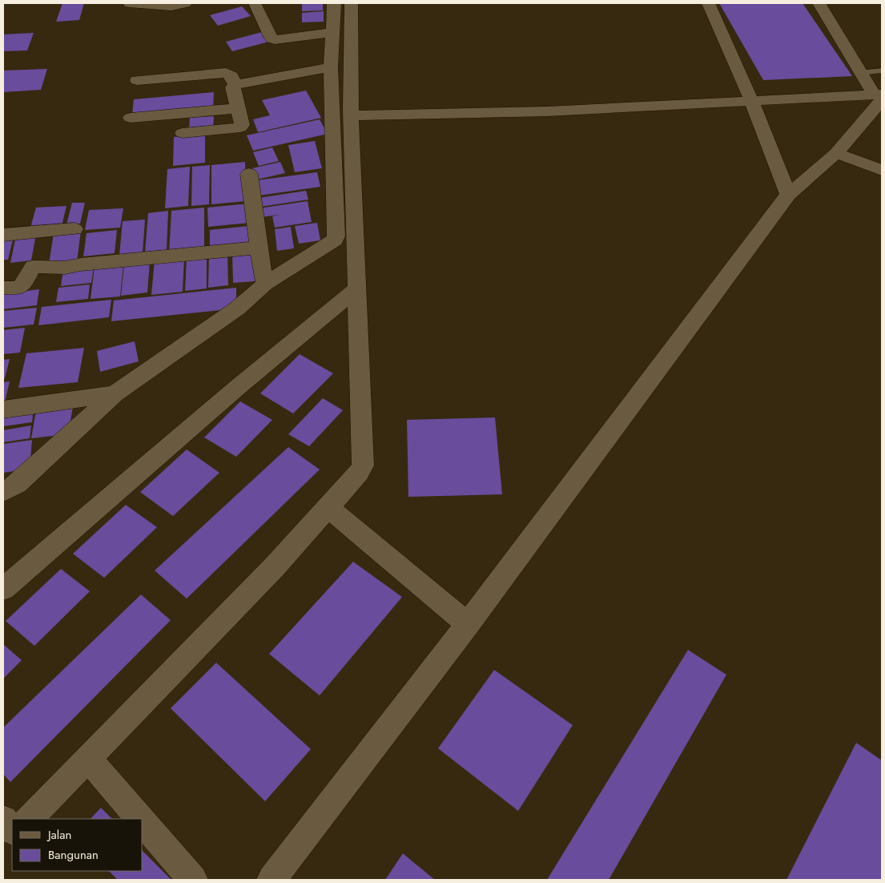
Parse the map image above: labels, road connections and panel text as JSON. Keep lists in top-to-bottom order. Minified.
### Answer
{"legend":["Jalan","Bangunan"]}
